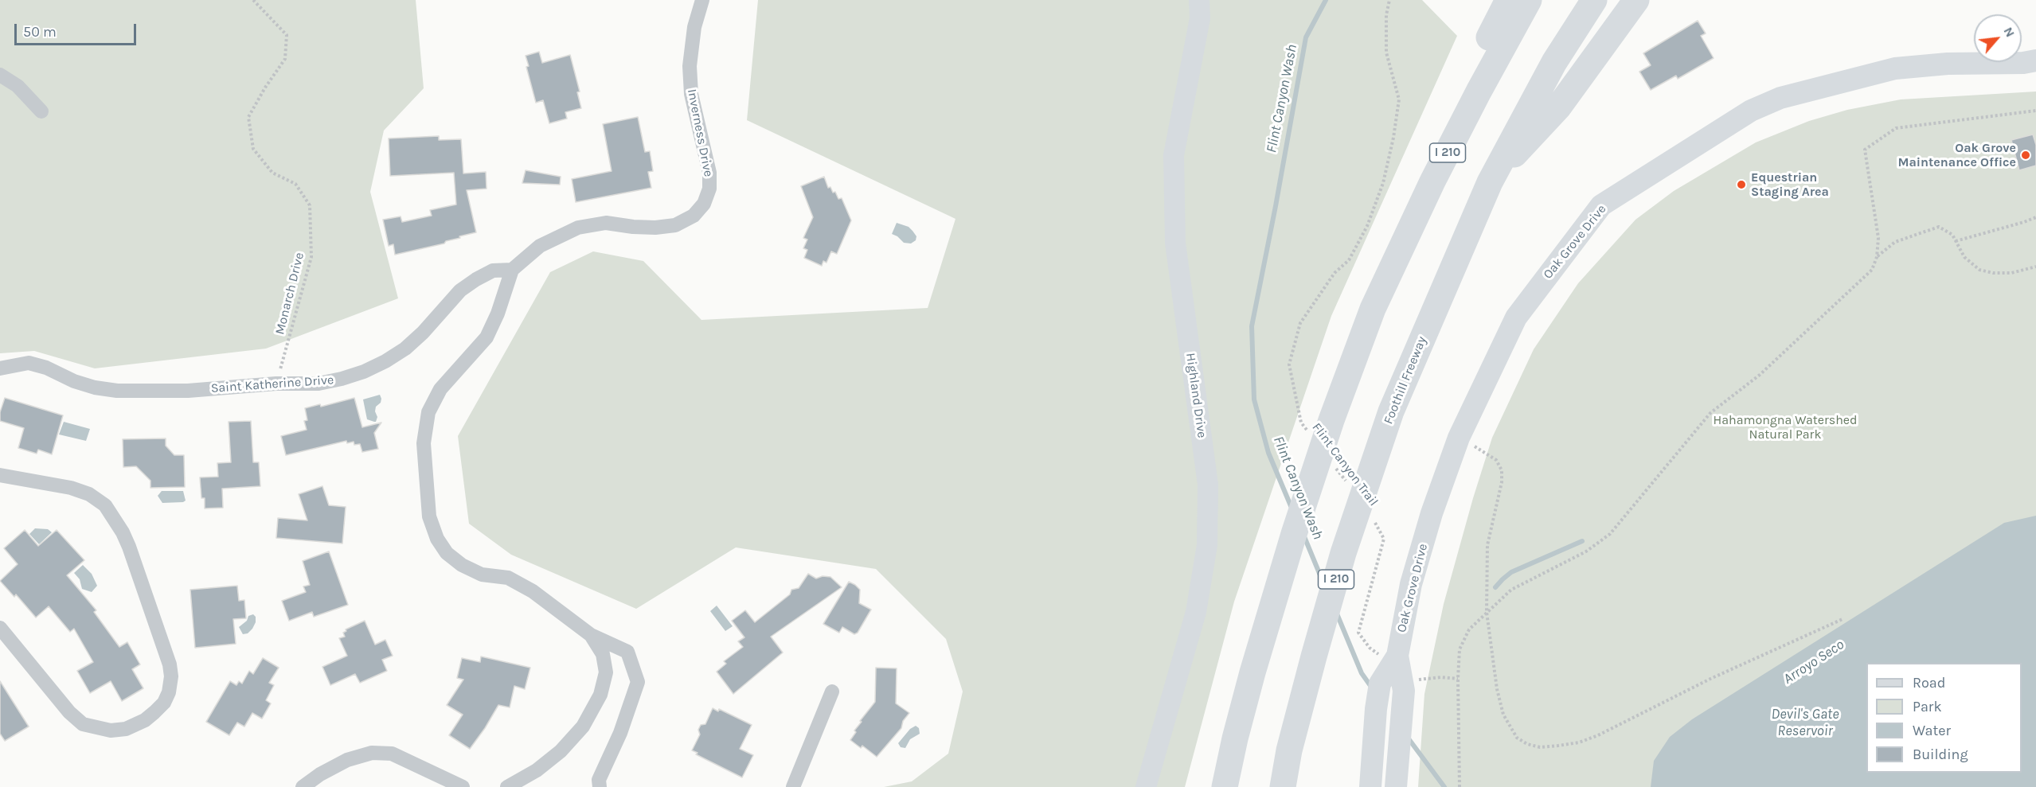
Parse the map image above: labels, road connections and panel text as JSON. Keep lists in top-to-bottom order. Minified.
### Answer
{"streets":{"highway":["I 210","Foothill Freeway"],"main road":["Oak Grove Drive"],"street":["Inverness Drive","Saint Katherine Drive","Highland Drive"],"path":["Monarch Drive","Flint Canyon Trail"]},"crossings":[["Inverness Drive","Saint Katherine Drive"],["Monarch Drive","Saint Katherine Drive"]],"water":["Flint Canyon Wash","Arroyo Seco","Devil's Gate Reservoir"],"parks":["Hahamongna Watershed Natural Park"],"places":["Oak Grove Maintenance Office","Equestrian Staging Area"],"legend":["Road","Park","Water","Building"],"scale_bar":"50 m","north":"top right"}
